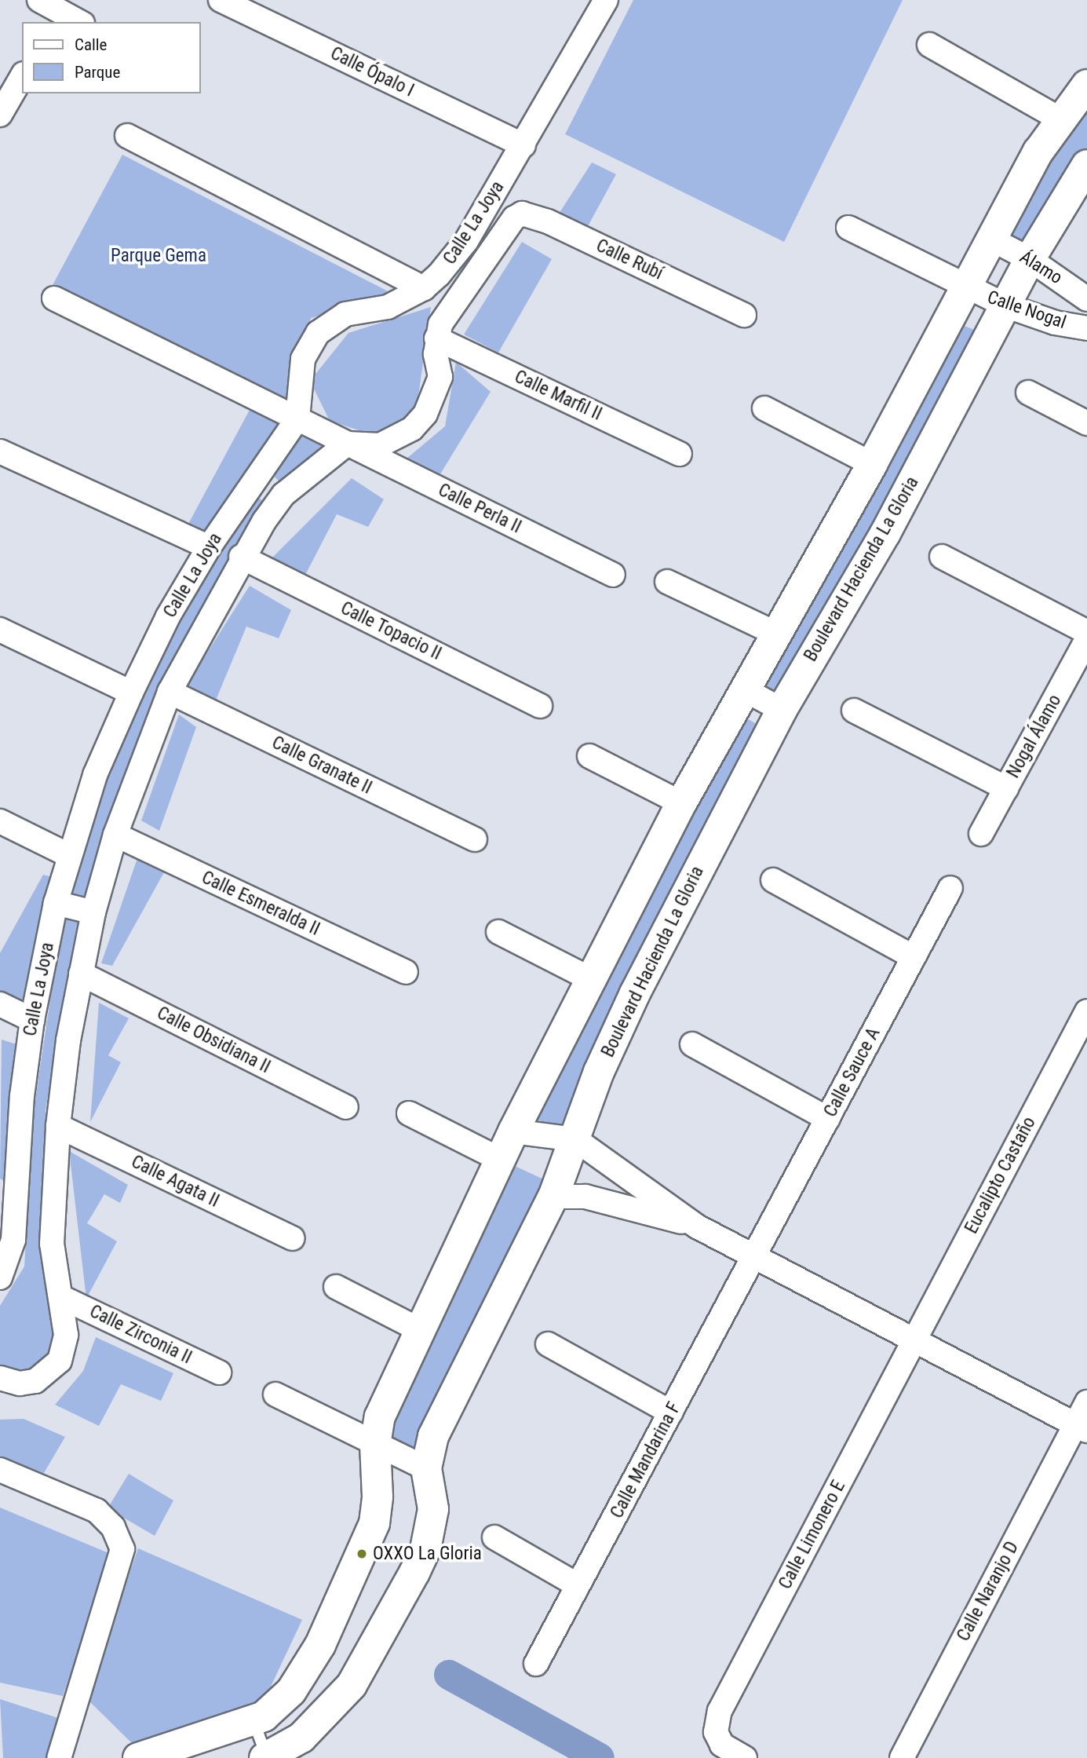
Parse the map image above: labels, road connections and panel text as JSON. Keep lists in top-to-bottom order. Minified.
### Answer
{"streets":{"street":["Calle Ópalo I","Calle La Joya","Calle Rubí","Álamo","Calle Nogal","Calle Marfil II","Calle Perla II","Boulevard Hacienda La Gloria","Calle Topacio II","Nogal Álamo","Calle Granate II","Calle Esmeralda II","Calle Obsidiana II","Calle Sauce A","Eucalipto Castaño","Calle Agata II","Calle Zirconia II","Calle Mandarina F","Calle Limonero E","Calle Naranjo D"]},"crossings":[["Calle Ópalo I","Calle La Joya"],["Calle La Joya","Calle Rubí"],["Calle La Joya","Calle Marfil II"],["Calle La Joya","Calle Perla II"],["Calle La Joya","Calle Topacio II"],["Calle La Joya","Calle Granate II"],["Calle La Joya","Calle Esmeralda II"],["Calle La Joya","Calle Obsidiana II"],["Calle La Joya","Calle Agata II"],["Calle La Joya","Calle Zirconia II"],["Álamo","Boulevard Hacienda La Gloria"],["Calle Nogal","Boulevard Hacienda La Gloria"],["Calle Sauce A","Calle Mandarina F"],["Eucalipto Castaño","Calle Limonero E"]],"parks":["Parque Gema"],"places":["OXXO La Gloria"],"legend":["Calle","Parque"]}
